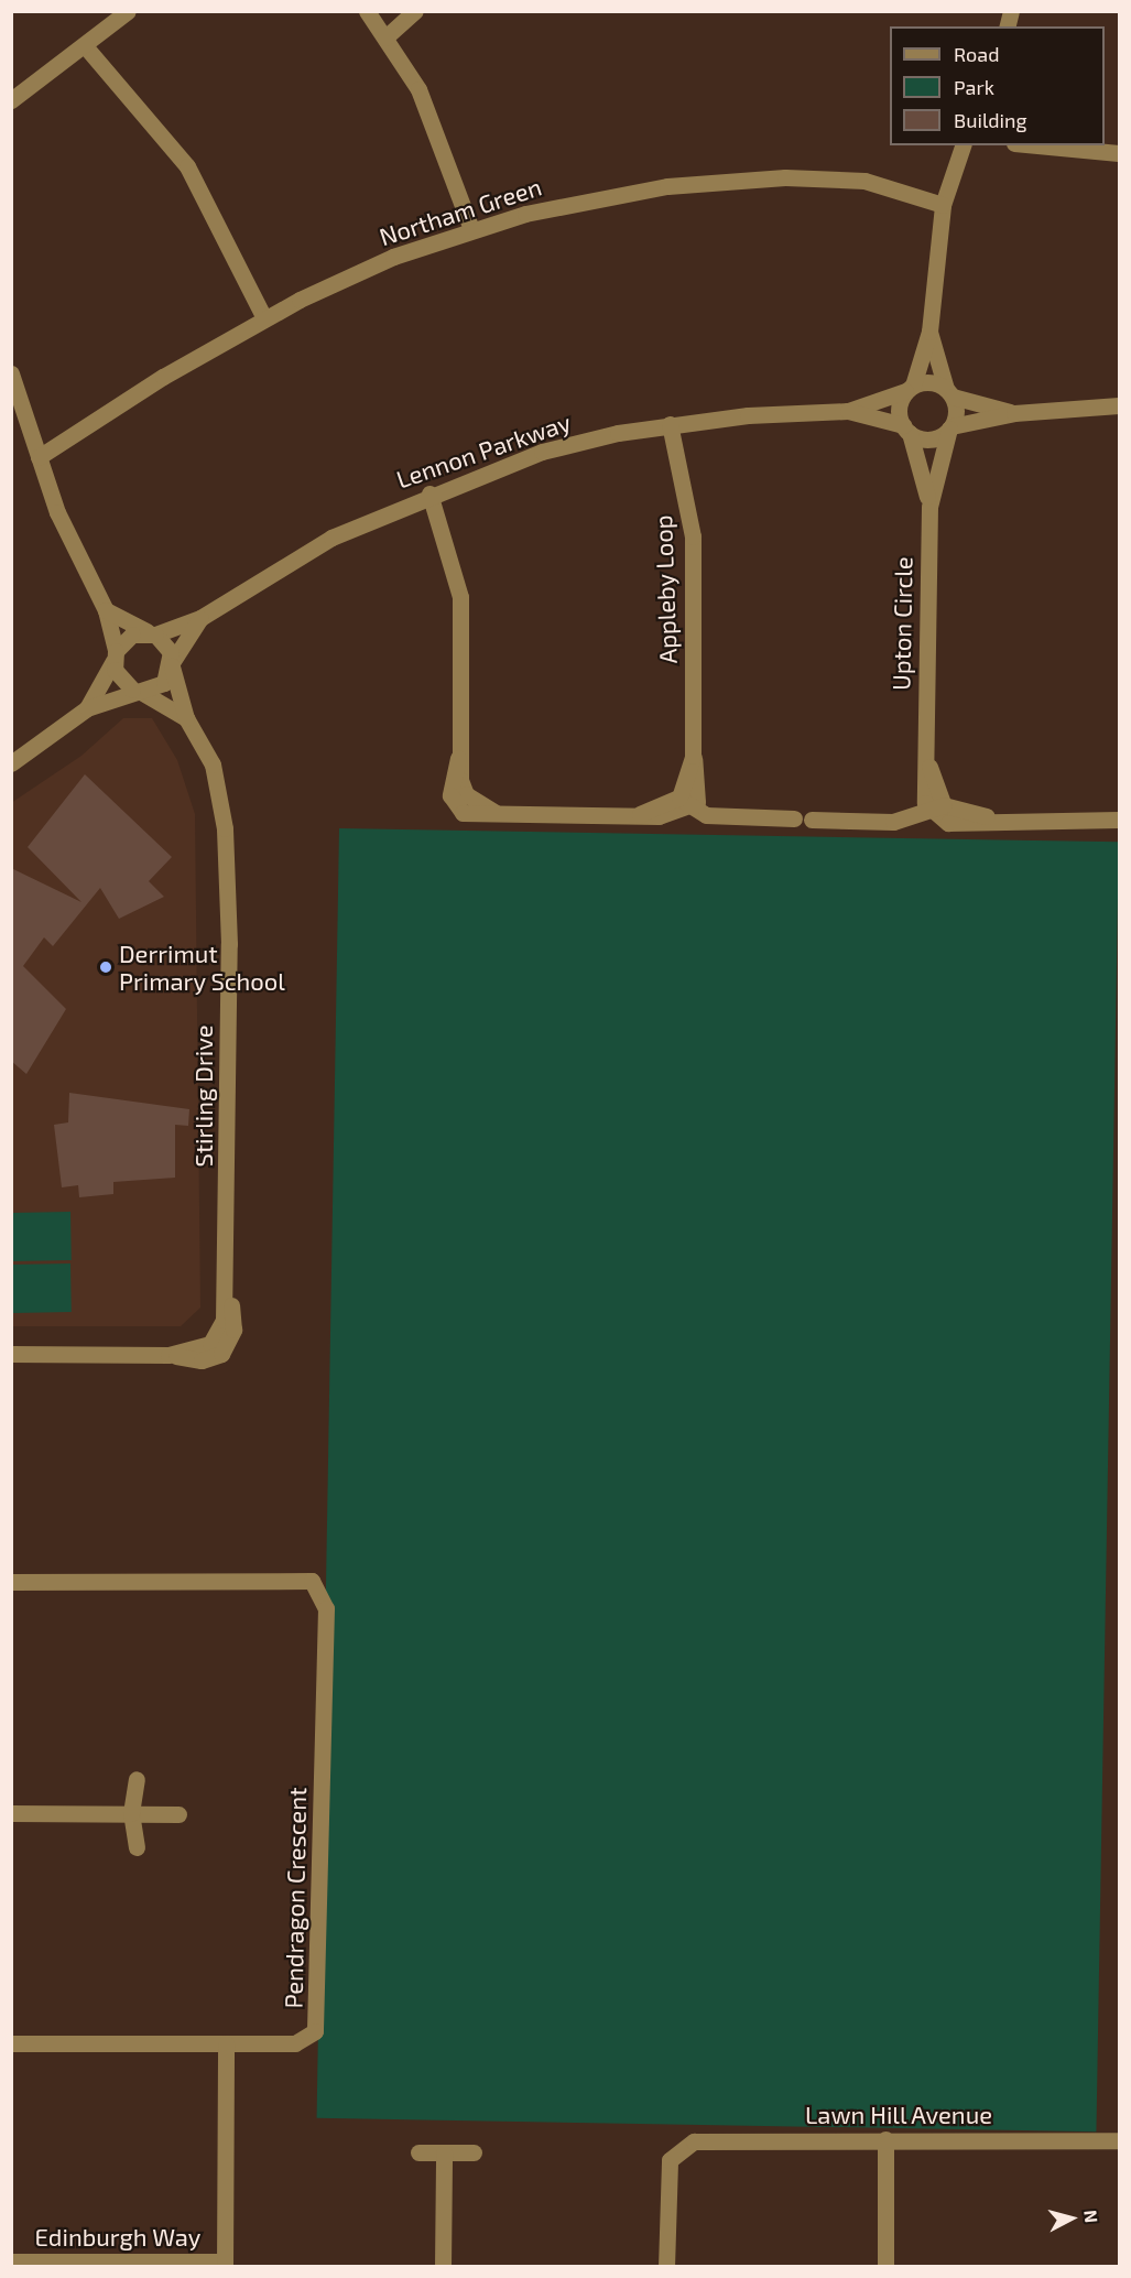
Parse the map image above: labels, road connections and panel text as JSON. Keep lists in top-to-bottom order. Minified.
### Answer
{"streets":{"street":["Northam Green","Lennon Parkway","Appleby Loop","Upton Circle","Stirling Drive","Pendragon Crescent","Lawn Hill Avenue","Edinburgh Way"]},"crossings":[["Lennon Parkway","Appleby Loop"],["Lennon Parkway","Upton Circle"],["Lennon Parkway","Stirling Drive"]],"places":["Derrimut Primary School"],"legend":["Road","Park","Building"],"north":"right"}
